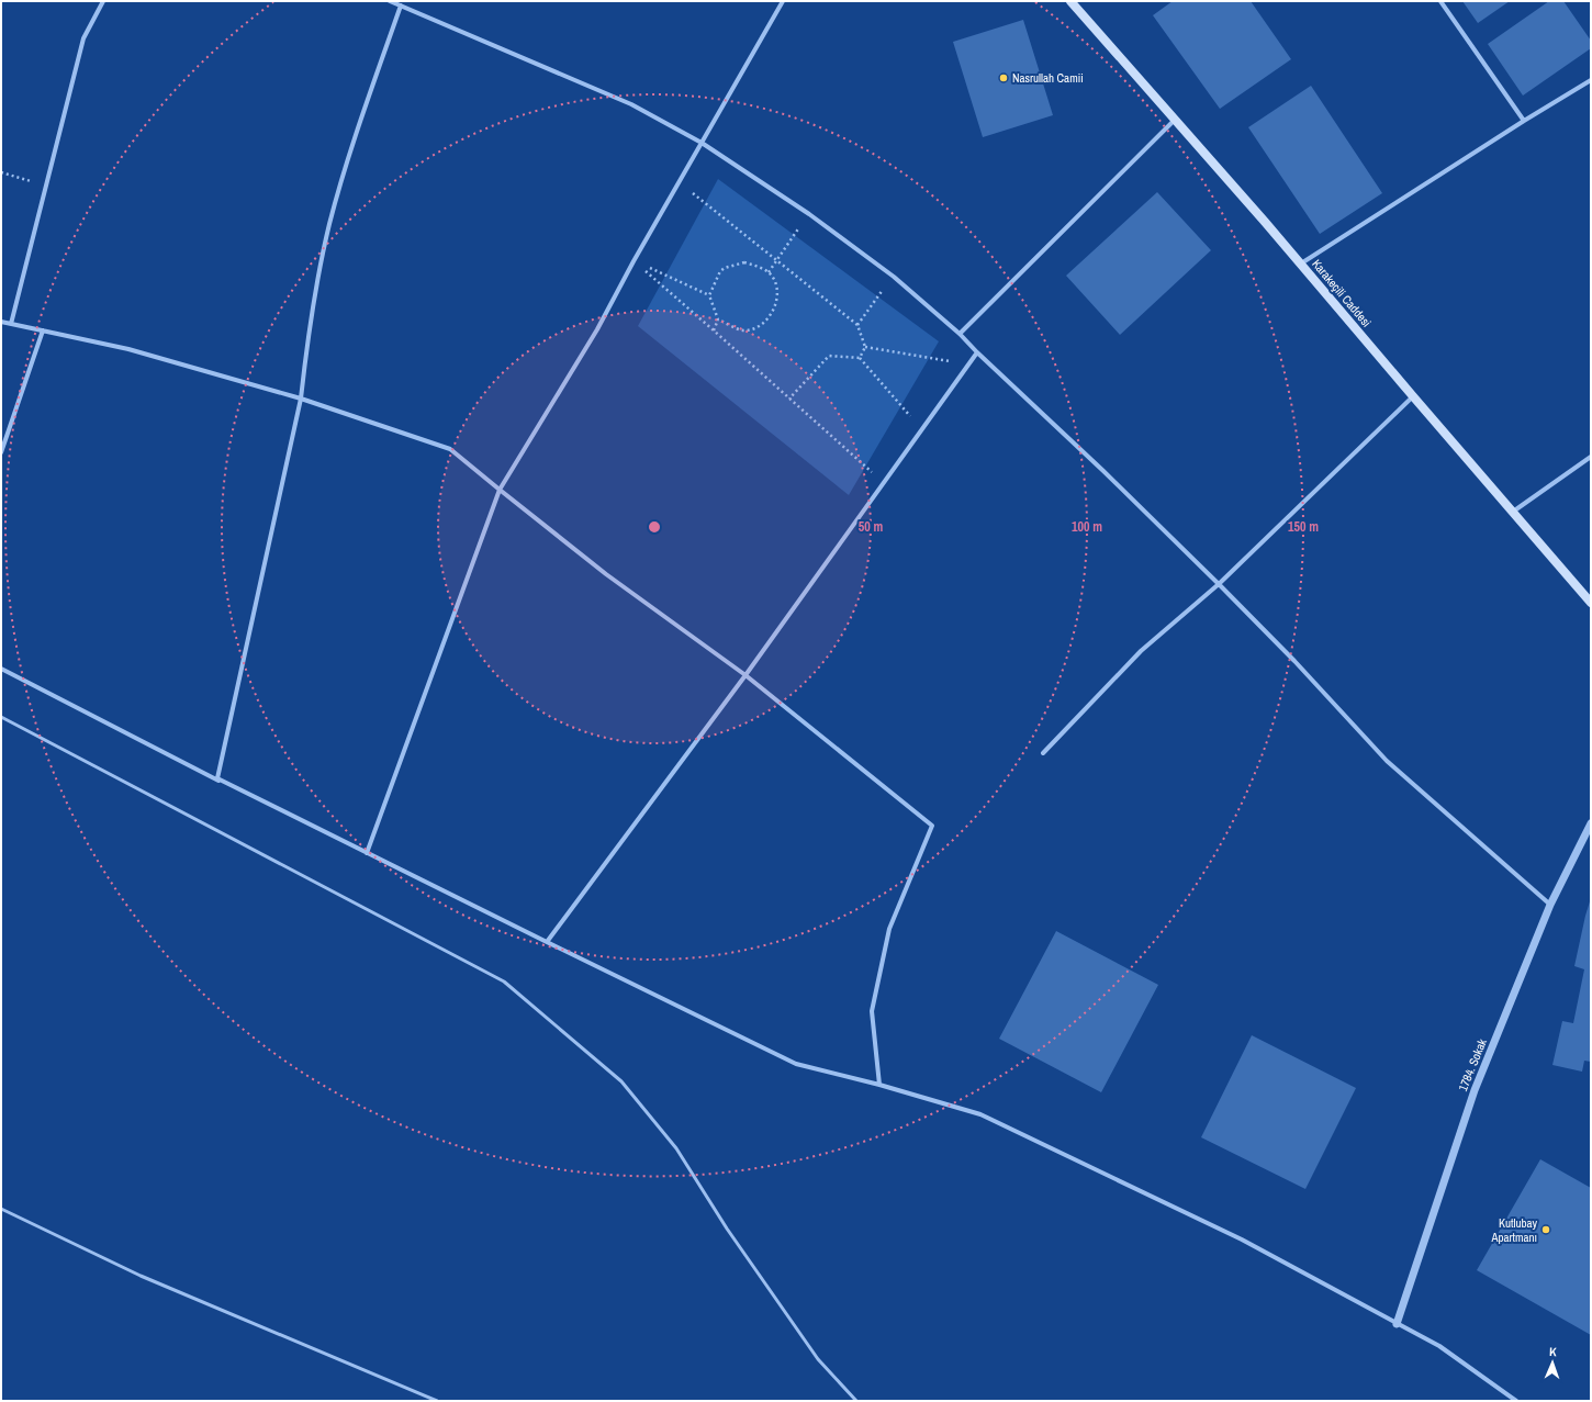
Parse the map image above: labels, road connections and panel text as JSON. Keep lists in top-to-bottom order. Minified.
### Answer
{"streets":{"main road":["Karakeçili Caddesi"],"street":["1784. Sokak"]},"places":["Nasrullah Camii","Kutlubay Apartmanı"],"north":"top","rings":["50 m","100 m","150 m"]}
